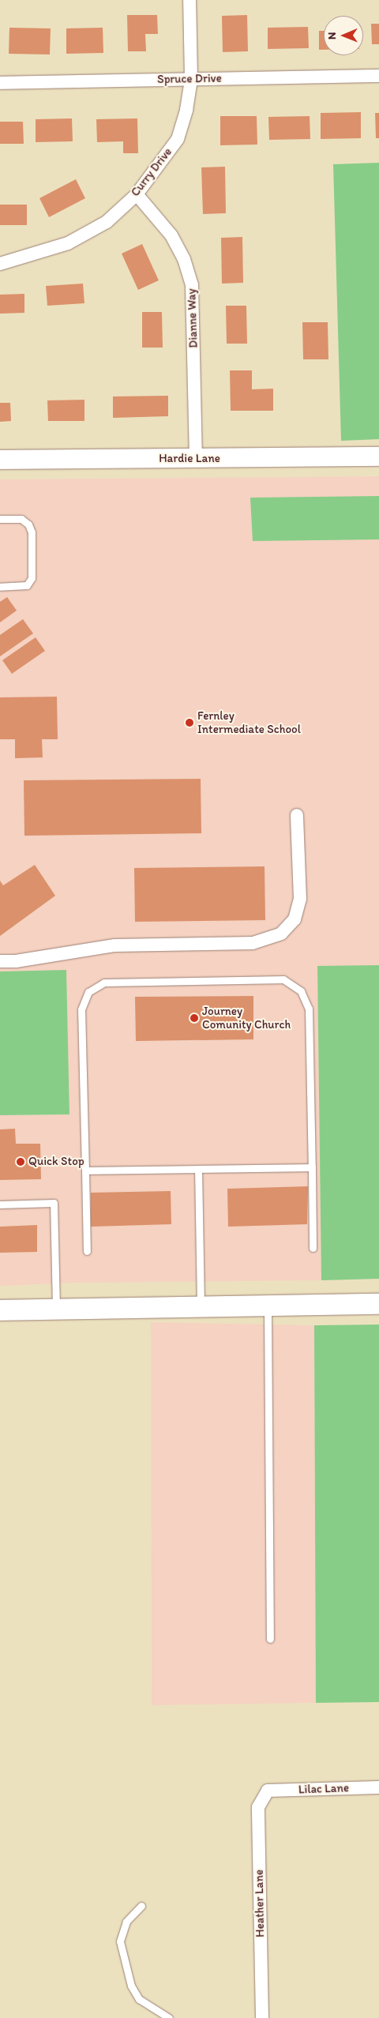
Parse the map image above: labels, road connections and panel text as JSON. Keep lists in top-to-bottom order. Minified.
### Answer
{"streets":{"street":["Spruce Drive","Curry Drive","Dianne Way","Hardie Lane","Lilac Lane","Heather Lane"]},"crossings":[["Spruce Drive","Curry Drive"],["Curry Drive","Dianne Way"],["Dianne Way","Hardie Lane"],["Lilac Lane","Heather Lane"]],"places":["Fernley Intermediate School","Journey Comunity Church","Quick Stop"],"north":"left"}
